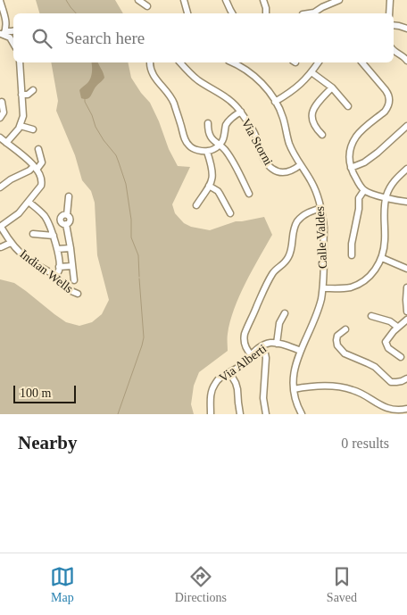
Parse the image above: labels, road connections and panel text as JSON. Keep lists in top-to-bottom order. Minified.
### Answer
{"streets":{"street":["Via Storni","Calle Valdes","Indian Wells","Via Alberti"]},"crossings":[["Via Storni","Calle Valdes"],["Calle Valdes","Via Alberti"]],"scale_bar":"100 m","page":{"search":"Search here","scale":"100 m","heading":["Nearby","0 results"],"nav":["Map","Directions","Saved"]}}
